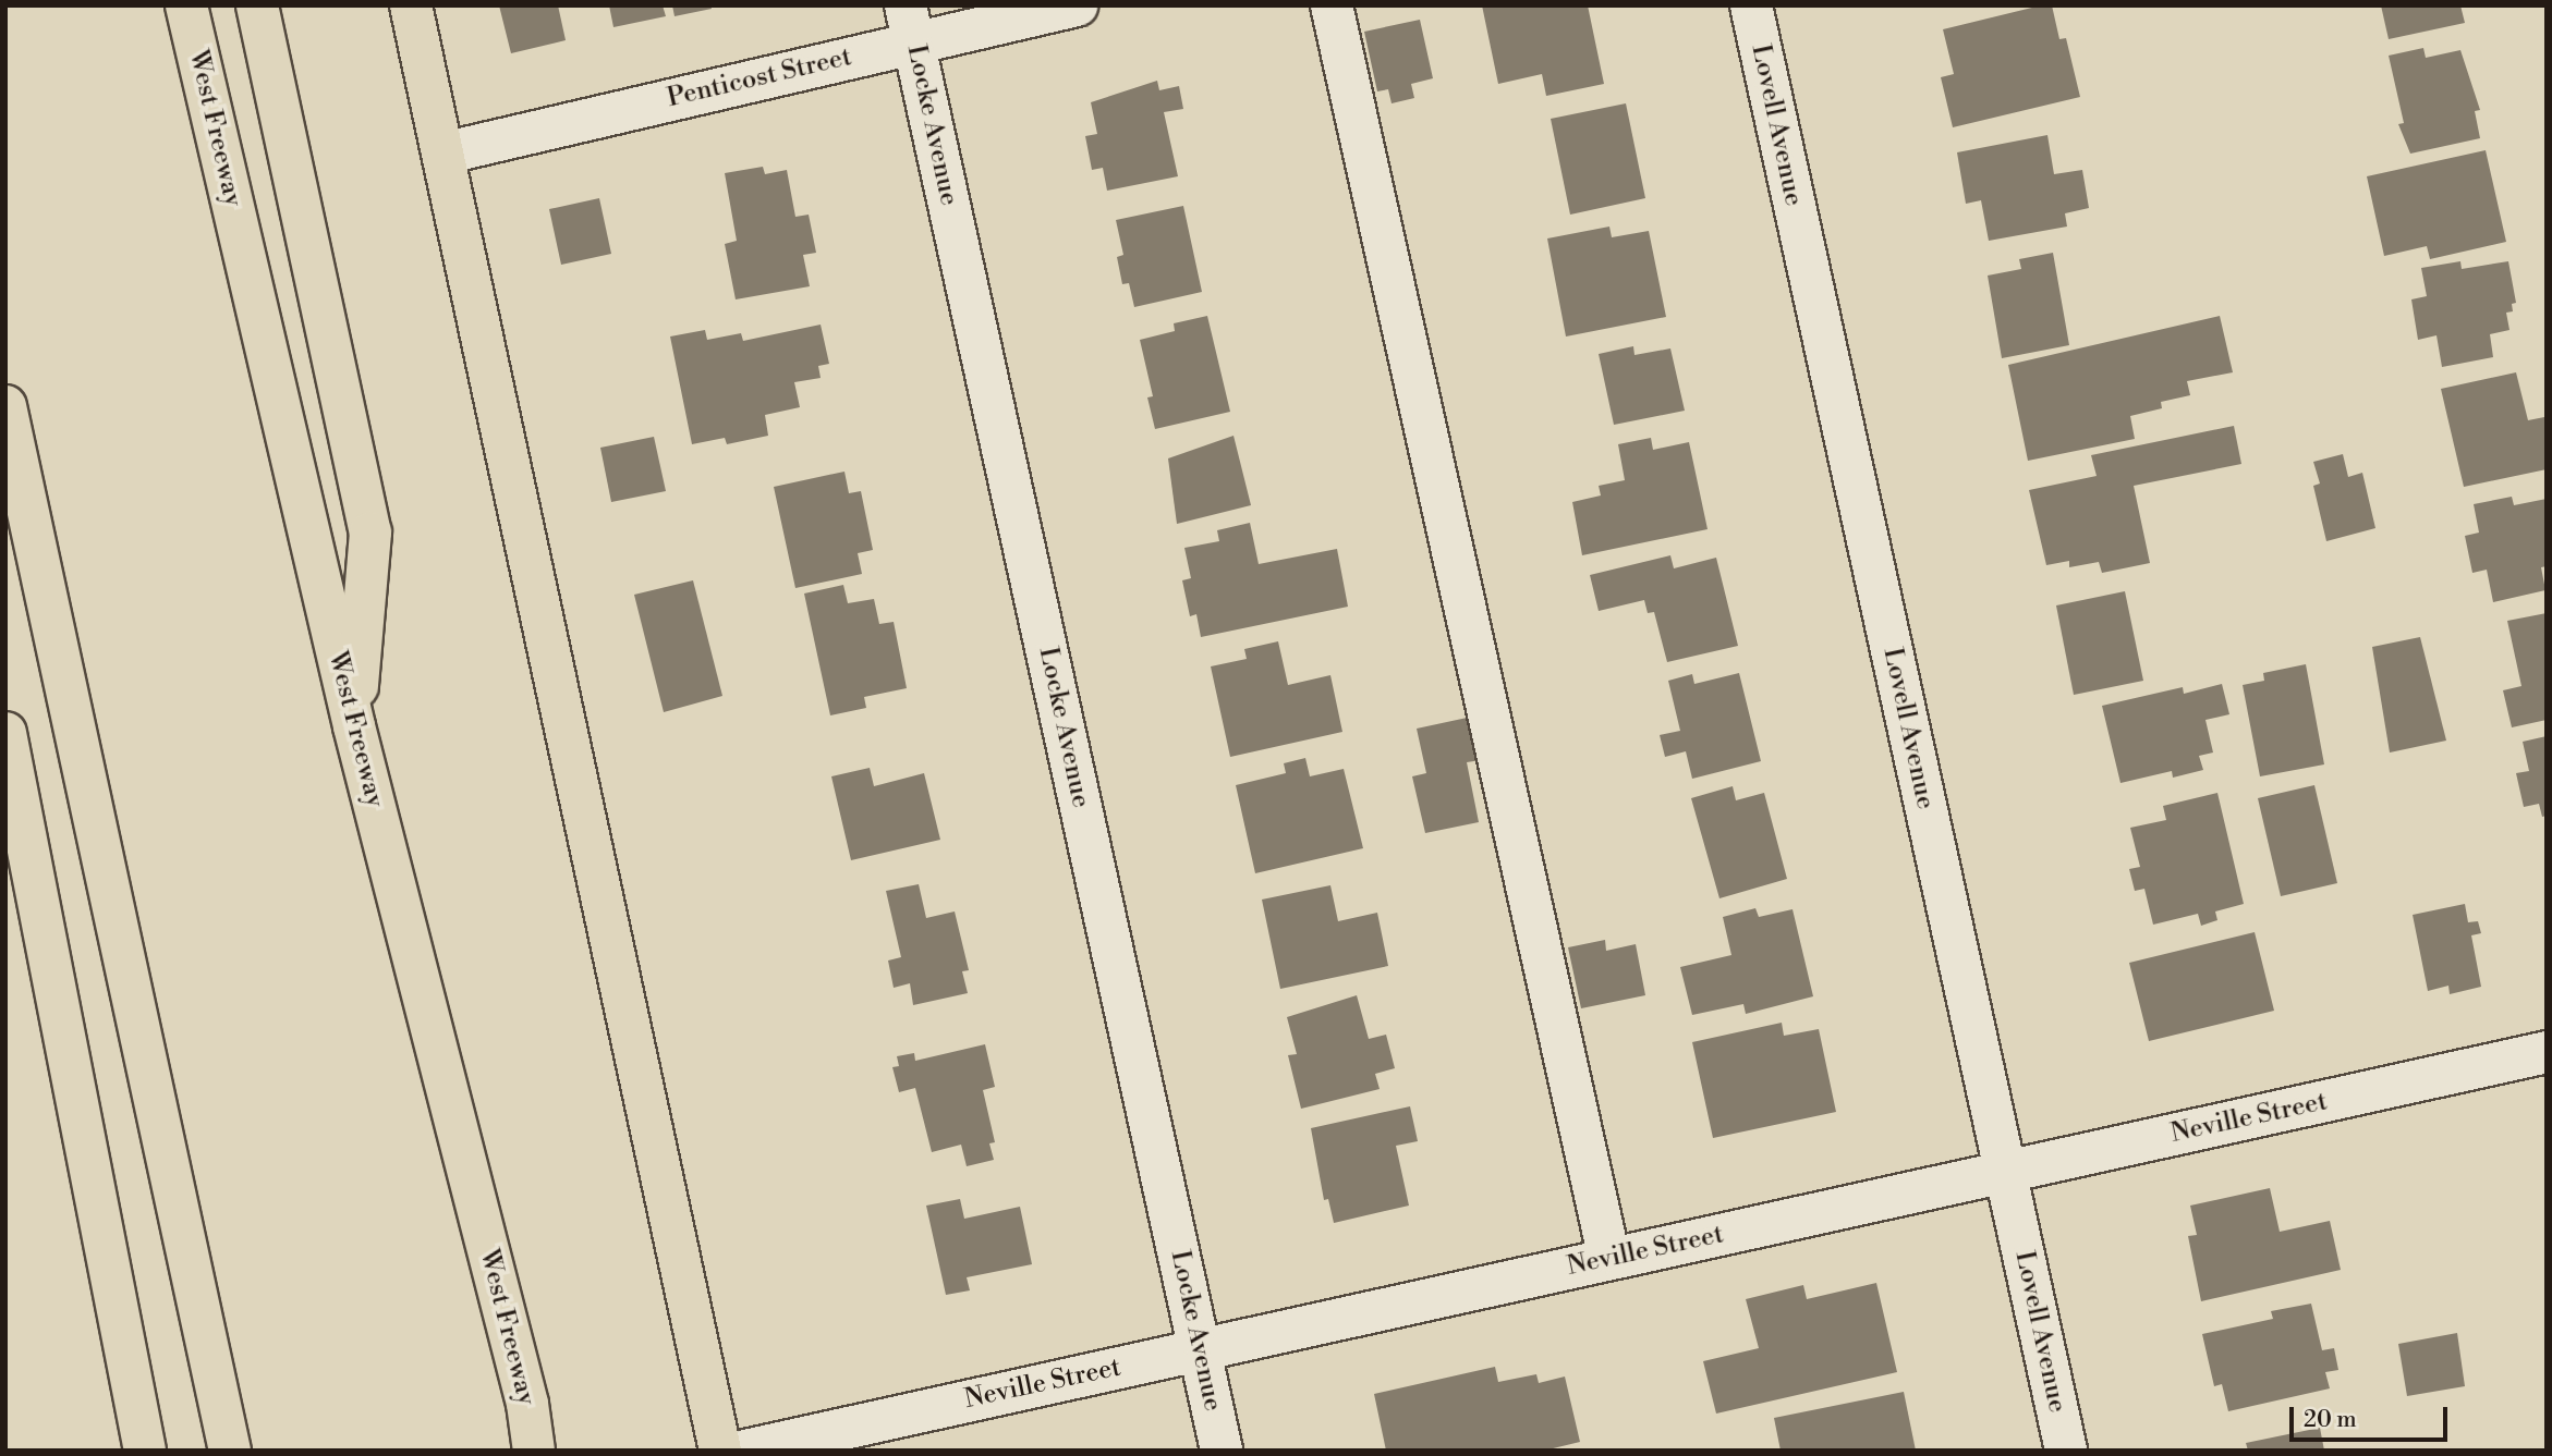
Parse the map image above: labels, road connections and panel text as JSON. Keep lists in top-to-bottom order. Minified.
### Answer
{"streets":{"main road":["West Freeway"],"street":["Penticost Street","Locke Avenue","Lovell Avenue","Neville Street"]},"crossings":[["Penticost Street","Locke Avenue"],["Locke Avenue","Neville Street"],["Lovell Avenue","Neville Street"]],"scale_bar":"20 m"}
